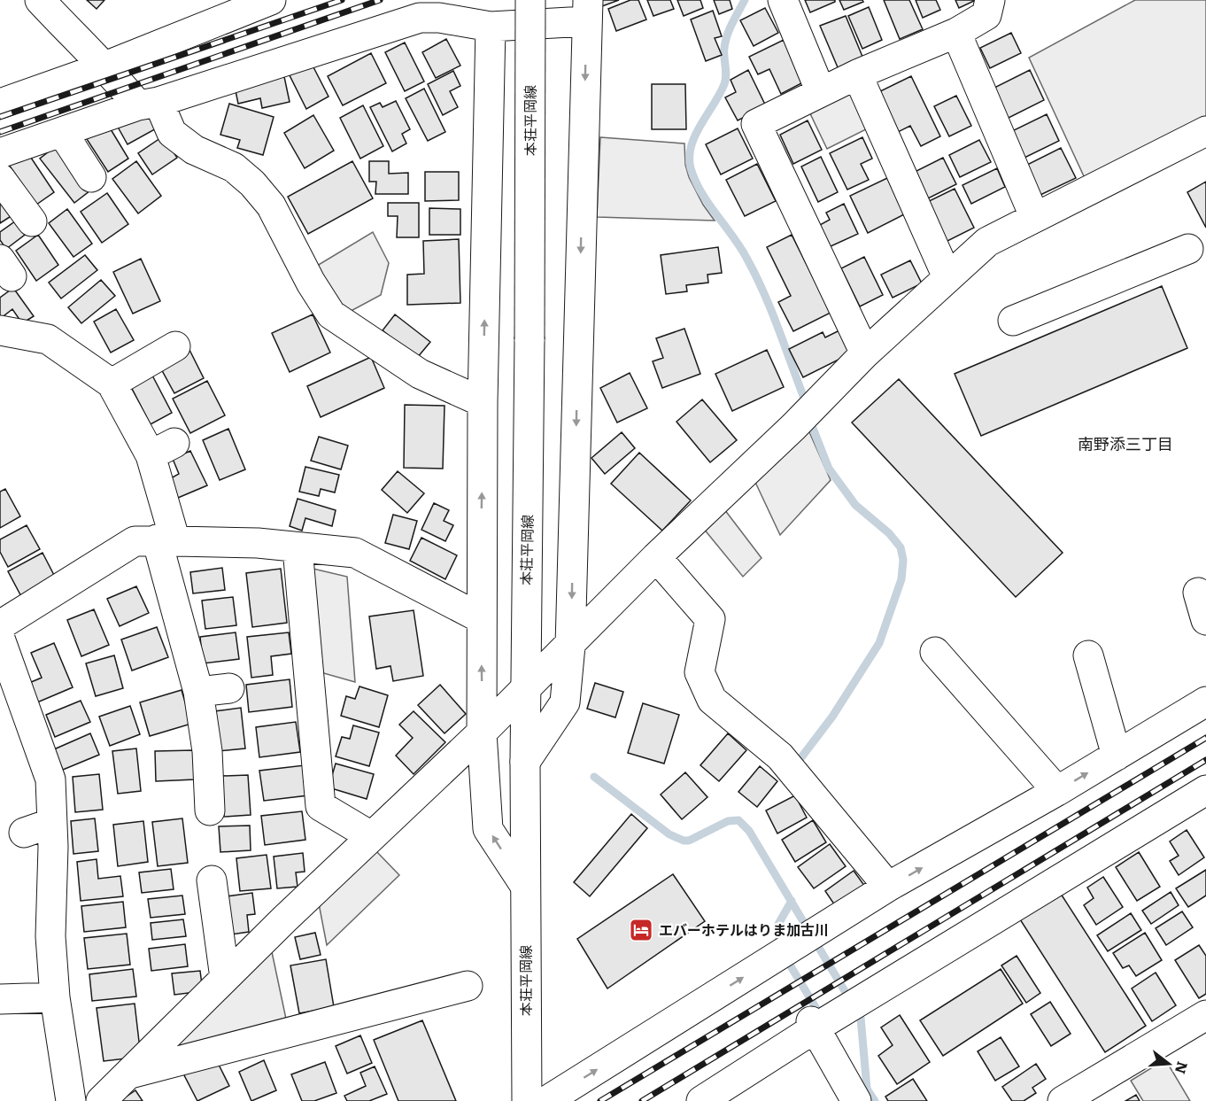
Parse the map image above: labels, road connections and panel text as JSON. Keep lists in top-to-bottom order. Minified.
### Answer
{"streets":{"street":["本荘平岡線"]},"districts":["南野添三丁目"],"places":{"hotel":["エバーホテルはりま加古川"]},"north":"right"}
